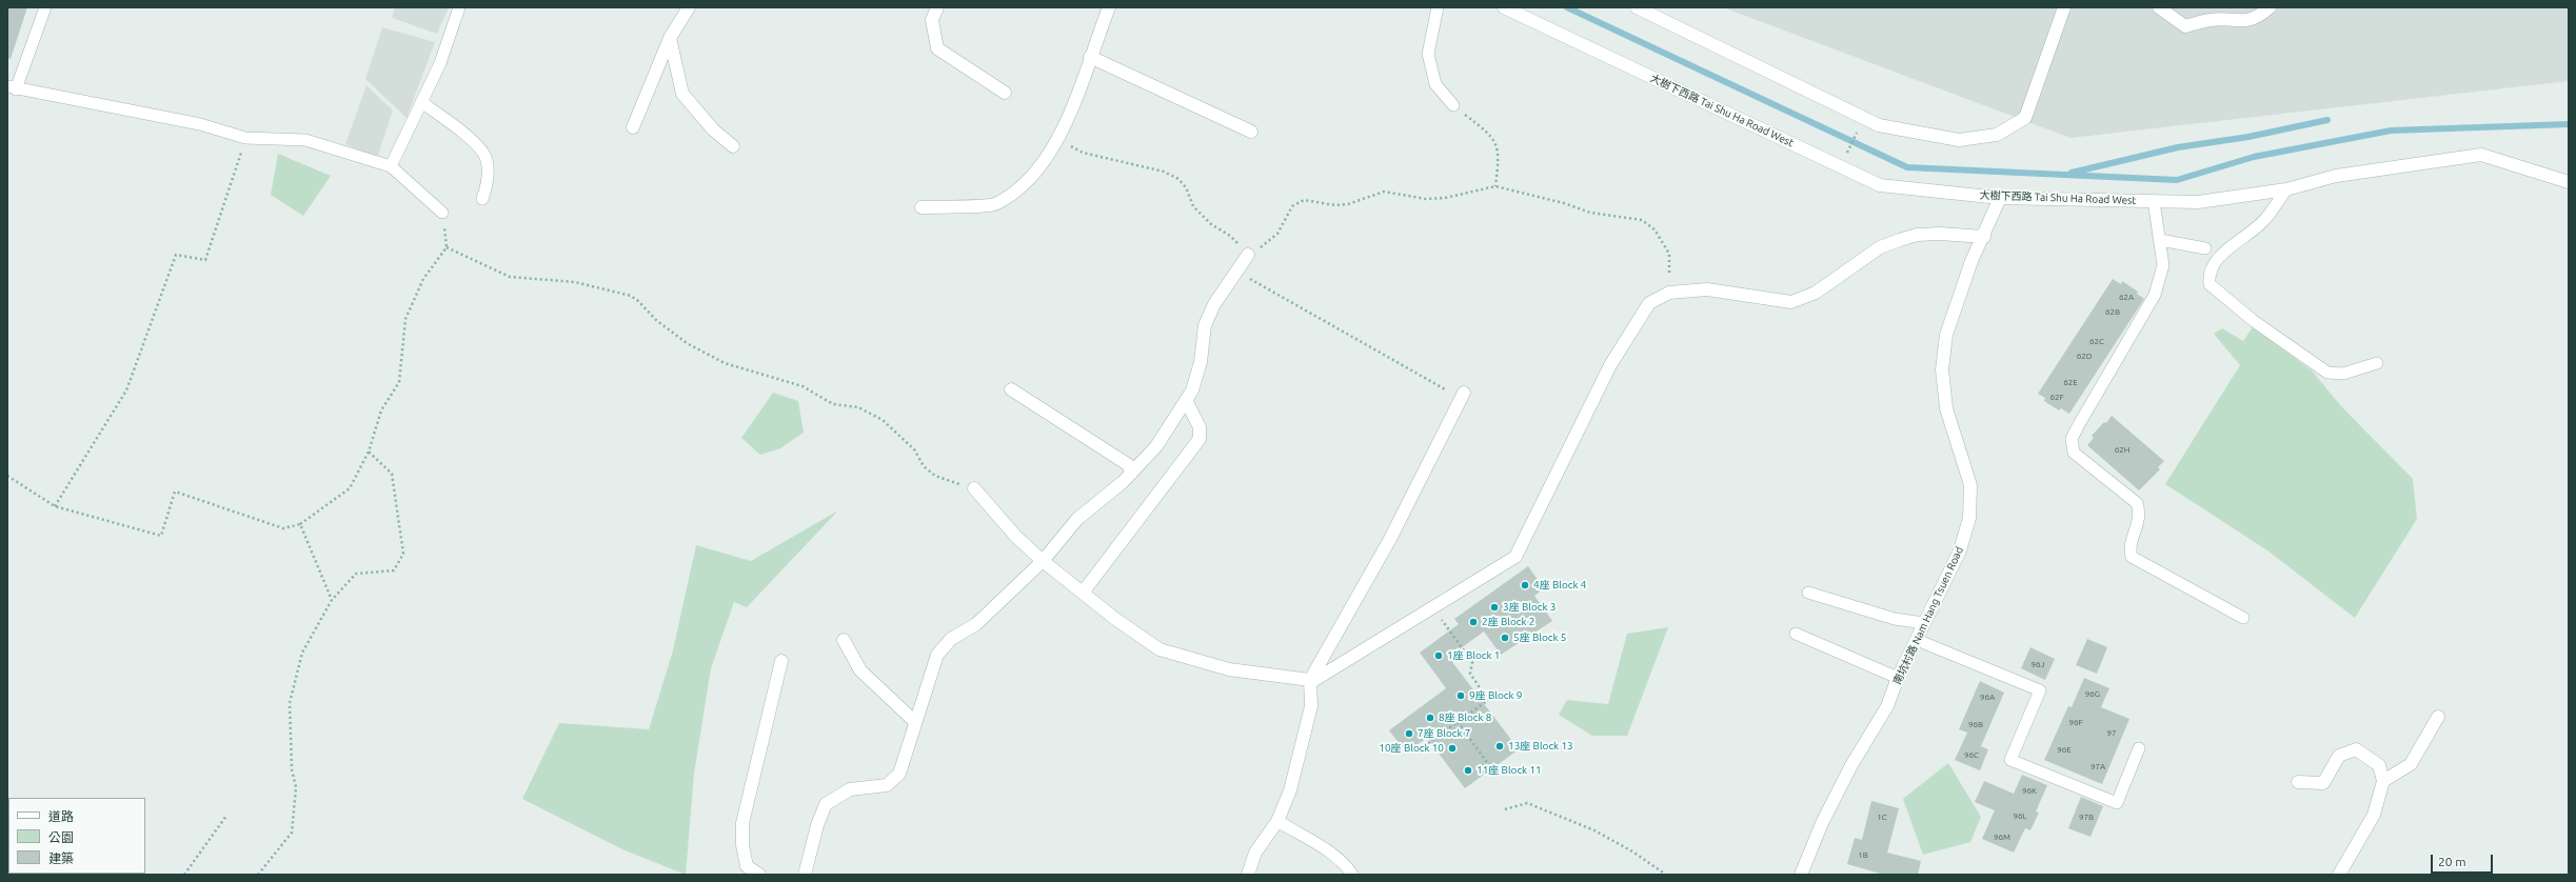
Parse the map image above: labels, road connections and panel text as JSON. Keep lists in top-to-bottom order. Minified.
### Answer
{"streets":{"street":["大樹下西路 Tai Shu Ha Road West","南坑村路 Nam Hang Tsuen Road"]},"crossings":[["大樹下西路 Tai Shu Ha Road West","南坑村路 Nam Hang Tsuen Road"]],"places":["4座 Block 4","3座 Block 3","2座 Block 2","5座 Block 5","1座 Block 1","9座 Block 9","8座 Block 8","7座 Block 7","13座 Block 13","10座 Block 10","11座 Block 11"],"house_numbers":["62A","62B","62C","62D","62E","62F","62H","96J","96G","96A","96F","96B","97","96E","96C","97A","96K","96L","1C","97B","96M","1B"],"legend":["道路","公園","建築"],"scale_bar":"20 m"}
